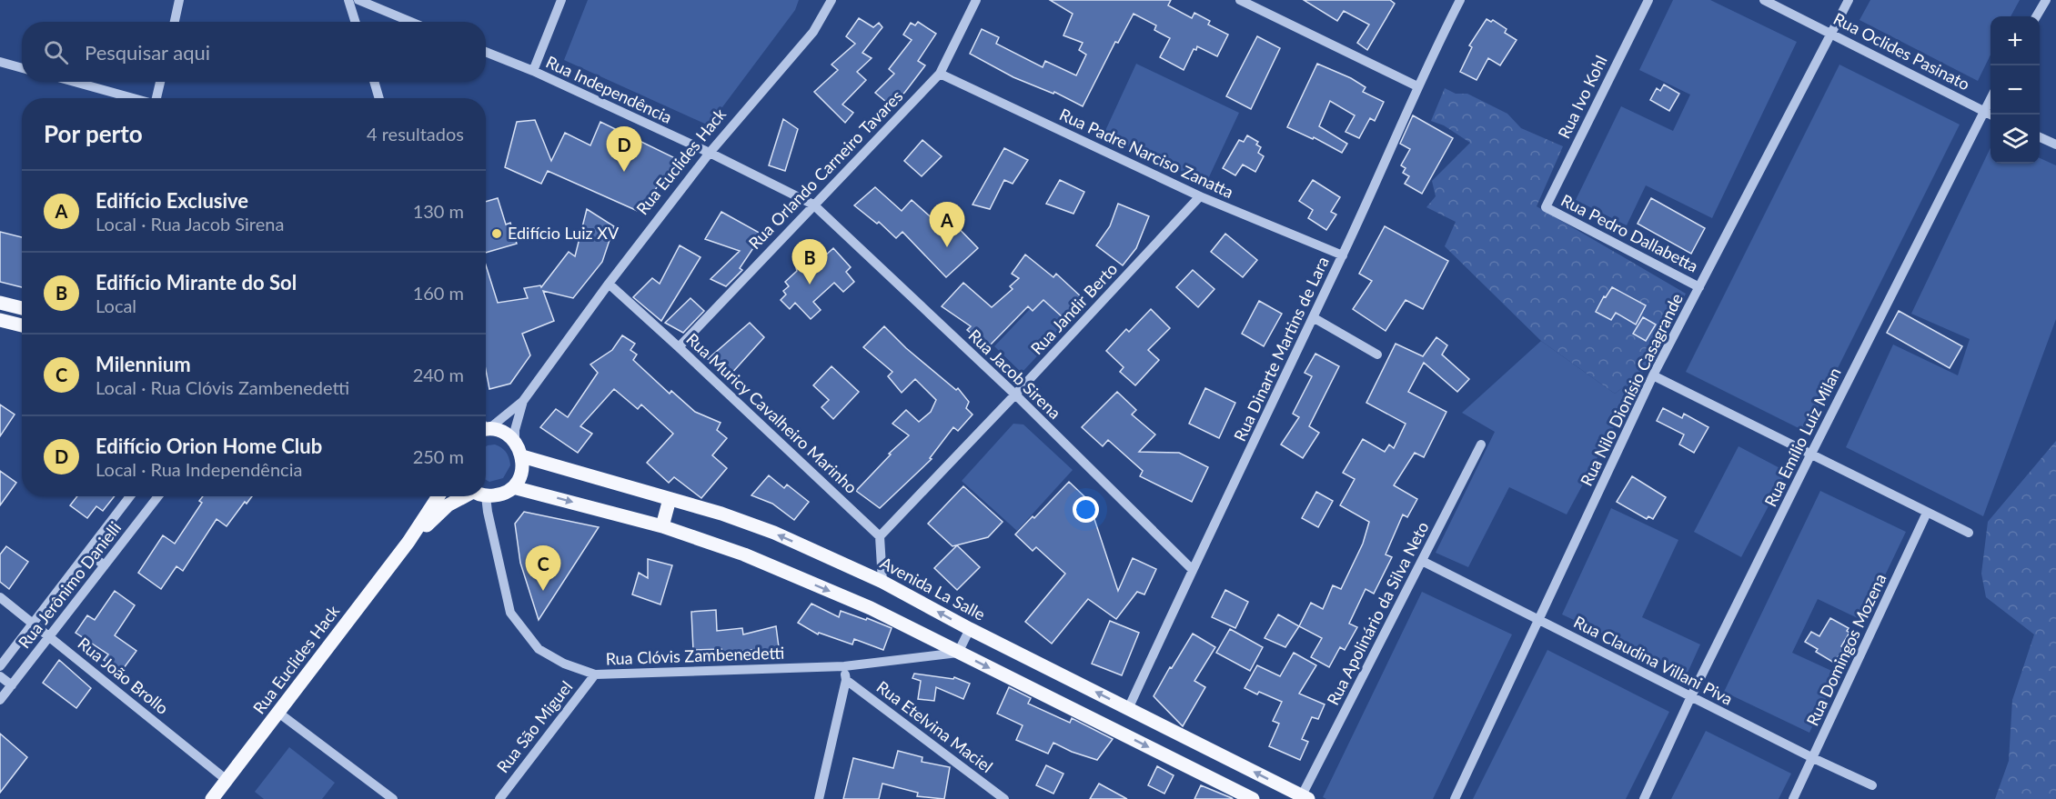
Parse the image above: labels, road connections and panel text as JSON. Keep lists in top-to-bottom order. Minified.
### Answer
{"streets":{"main road":["Rua Euclides Hack","Avenida La Salle"],"street":["Rua Oclides Pasinato","Rua Independência","Rua Ivo Kohl","Rua Padre Narciso Zanatta","Rua Orlando Carneiro Tavares","Rua Pedro Dallabetta","Rua Jandir Berto","Rua Dinarte Martins de Lara","Rua Jacob Sirena","Rua Nilo Dionísio Casagrande","Rua Muricy Cavalheiro Marinho","Rua Emílio Luiz Milan","Rua Jerônimo Danielli","Rua Apolinário da Silva Neto","Rua Domingos Mozena","Rua Clóvis Zambenedetti","Rua Claudina Villani Piva","Rua João Brollo","Rua São Miguel","Rua Etelvina Maciel"]},"crossings":[["Rua Oclides Pasinato","Rua Nilo Dionísio Casagrande"],["Rua Oclides Pasinato","Rua Emílio Luiz Milan"],["Rua Independência","Rua Euclides Hack"],["Rua Independência","Rua Orlando Carneiro Tavares"],["Rua Independência","Rua Jacob Sirena"],["Rua Ivo Kohl","Rua Pedro Dallabetta"],["Rua Padre Narciso Zanatta","Rua Orlando Carneiro Tavares"],["Rua Padre Narciso Zanatta","Rua Jandir Berto"],["Rua Padre Narciso Zanatta","Rua Dinarte Martins de Lara"],["Rua Euclides Hack","Rua Muricy Cavalheiro Marinho"],["Rua Euclides Hack","Rua João Brollo"],["Rua Orlando Carneiro Tavares","Rua Jacob Sirena"],["Rua Orlando Carneiro Tavares","Rua Muricy Cavalheiro Marinho"],["Rua Pedro Dallabetta","Rua Nilo Dionísio Casagrande"],["Rua Jandir Berto","Rua Jacob Sirena"],["Rua Jandir Berto","Rua Muricy Cavalheiro Marinho"],["Rua Dinarte Martins de Lara","Rua Jacob Sirena"],["Rua Dinarte Martins de Lara","Avenida La Salle"],["Rua Nilo Dionísio Casagrande","Rua Claudina Villani Piva"],["Rua Emílio Luiz Milan","Rua Claudina Villani Piva"],["Rua Jerônimo Danielli","Rua João Brollo"],["Avenida La Salle","Rua Apolinário da Silva Neto"],["Rua Apolinário da Silva Neto","Rua Claudina Villani Piva"],["Rua Domingos Mozena","Rua Claudina Villani Piva"],["Rua Clóvis Zambenedetti","Rua São Miguel"]],"places":["Edifício Luiz XV"],"page":{"map_buttons":["+","−"],"search":"Pesquisar aqui","heading":["Por perto","4 resultados"],"pins":["D","A","B","C"],"list":[{"mark":"A","name":"Edifício Exclusive","note":"Local · Rua Jacob Sirena","value":"130 m"},{"mark":"B","name":"Edifício Mirante do Sol","note":"Local","value":"160 m"},{"mark":"C","name":"Milennium","note":"Local · Rua Clóvis Zambenedetti","value":"240 m"},{"mark":"D","name":"Edifício Orion Home Club","note":"Local · Rua Independência","value":"250 m"}]}}
